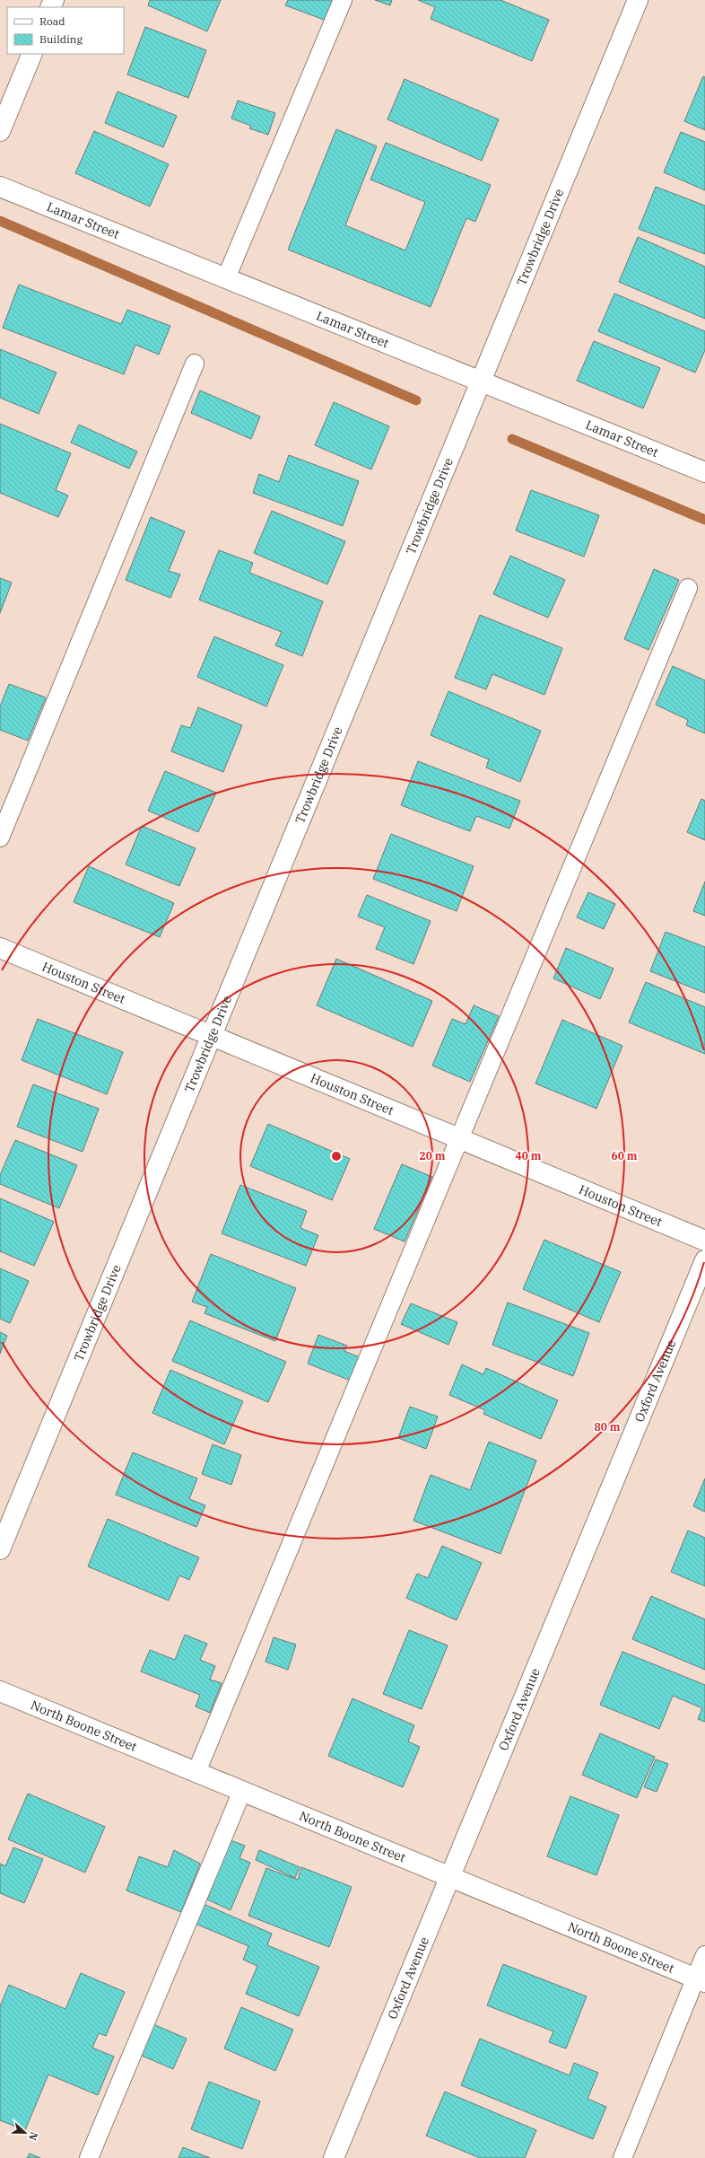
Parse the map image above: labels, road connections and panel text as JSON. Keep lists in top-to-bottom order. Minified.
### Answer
{"streets":{"street":["Lamar Street","Trowbridge Drive","Houston Street","Oxford Avenue","North Boone Street"]},"crossings":[["Lamar Street","Trowbridge Drive"],["Trowbridge Drive","Houston Street"],["Oxford Avenue","North Boone Street"]],"legend":["Road","Building"],"north":"right","rings":["20 m","40 m","60 m","80 m"]}
